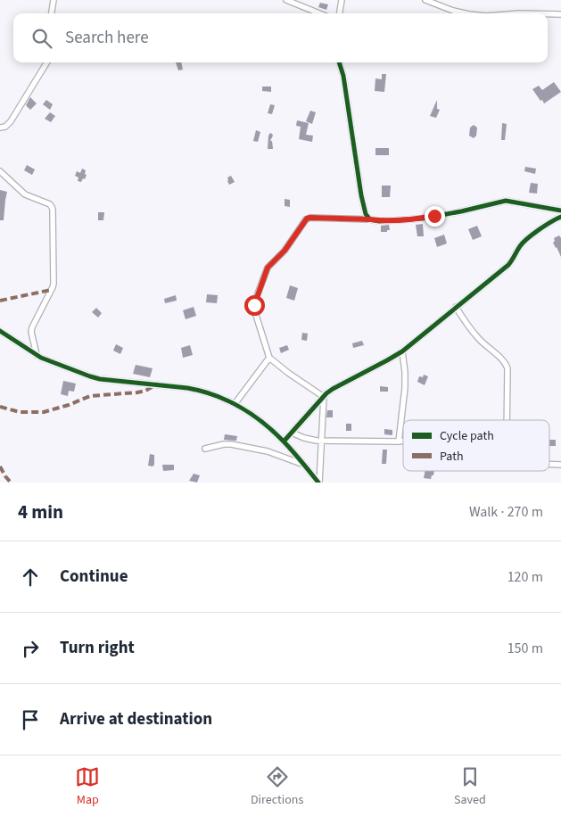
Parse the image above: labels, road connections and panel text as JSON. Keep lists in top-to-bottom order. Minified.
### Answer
{"legend":["Cycle path","Path"],"page":{"search":"Search here","heading":["4 min","Walk · 270 m"],"list":[["Continue","120 m"],["Turn right","150 m"],"Arrive at destination"],"nav":["Map","Directions","Saved"]}}
